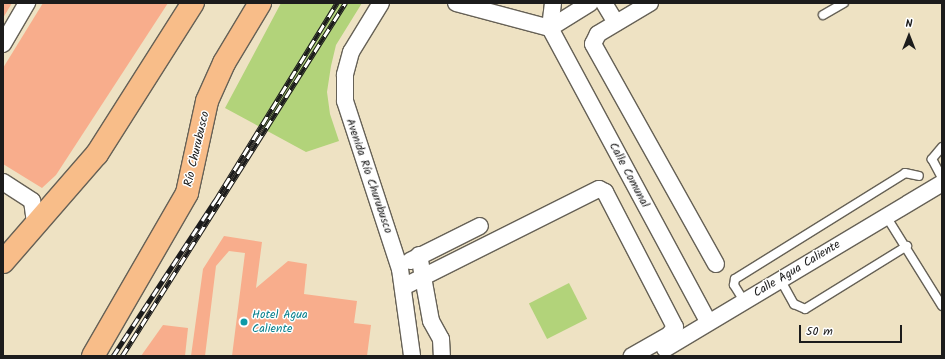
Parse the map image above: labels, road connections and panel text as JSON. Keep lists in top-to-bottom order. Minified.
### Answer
{"streets":{"main road":["Río Churubusco"],"street":["Calle Comunal","Avenida Río Churubusco","Calle Agua Caliente"]},"crossings":[["Calle Comunal","Calle Agua Caliente"]],"places":["Hotel Agua Caliente"],"scale_bar":"50 m","north":"top"}
